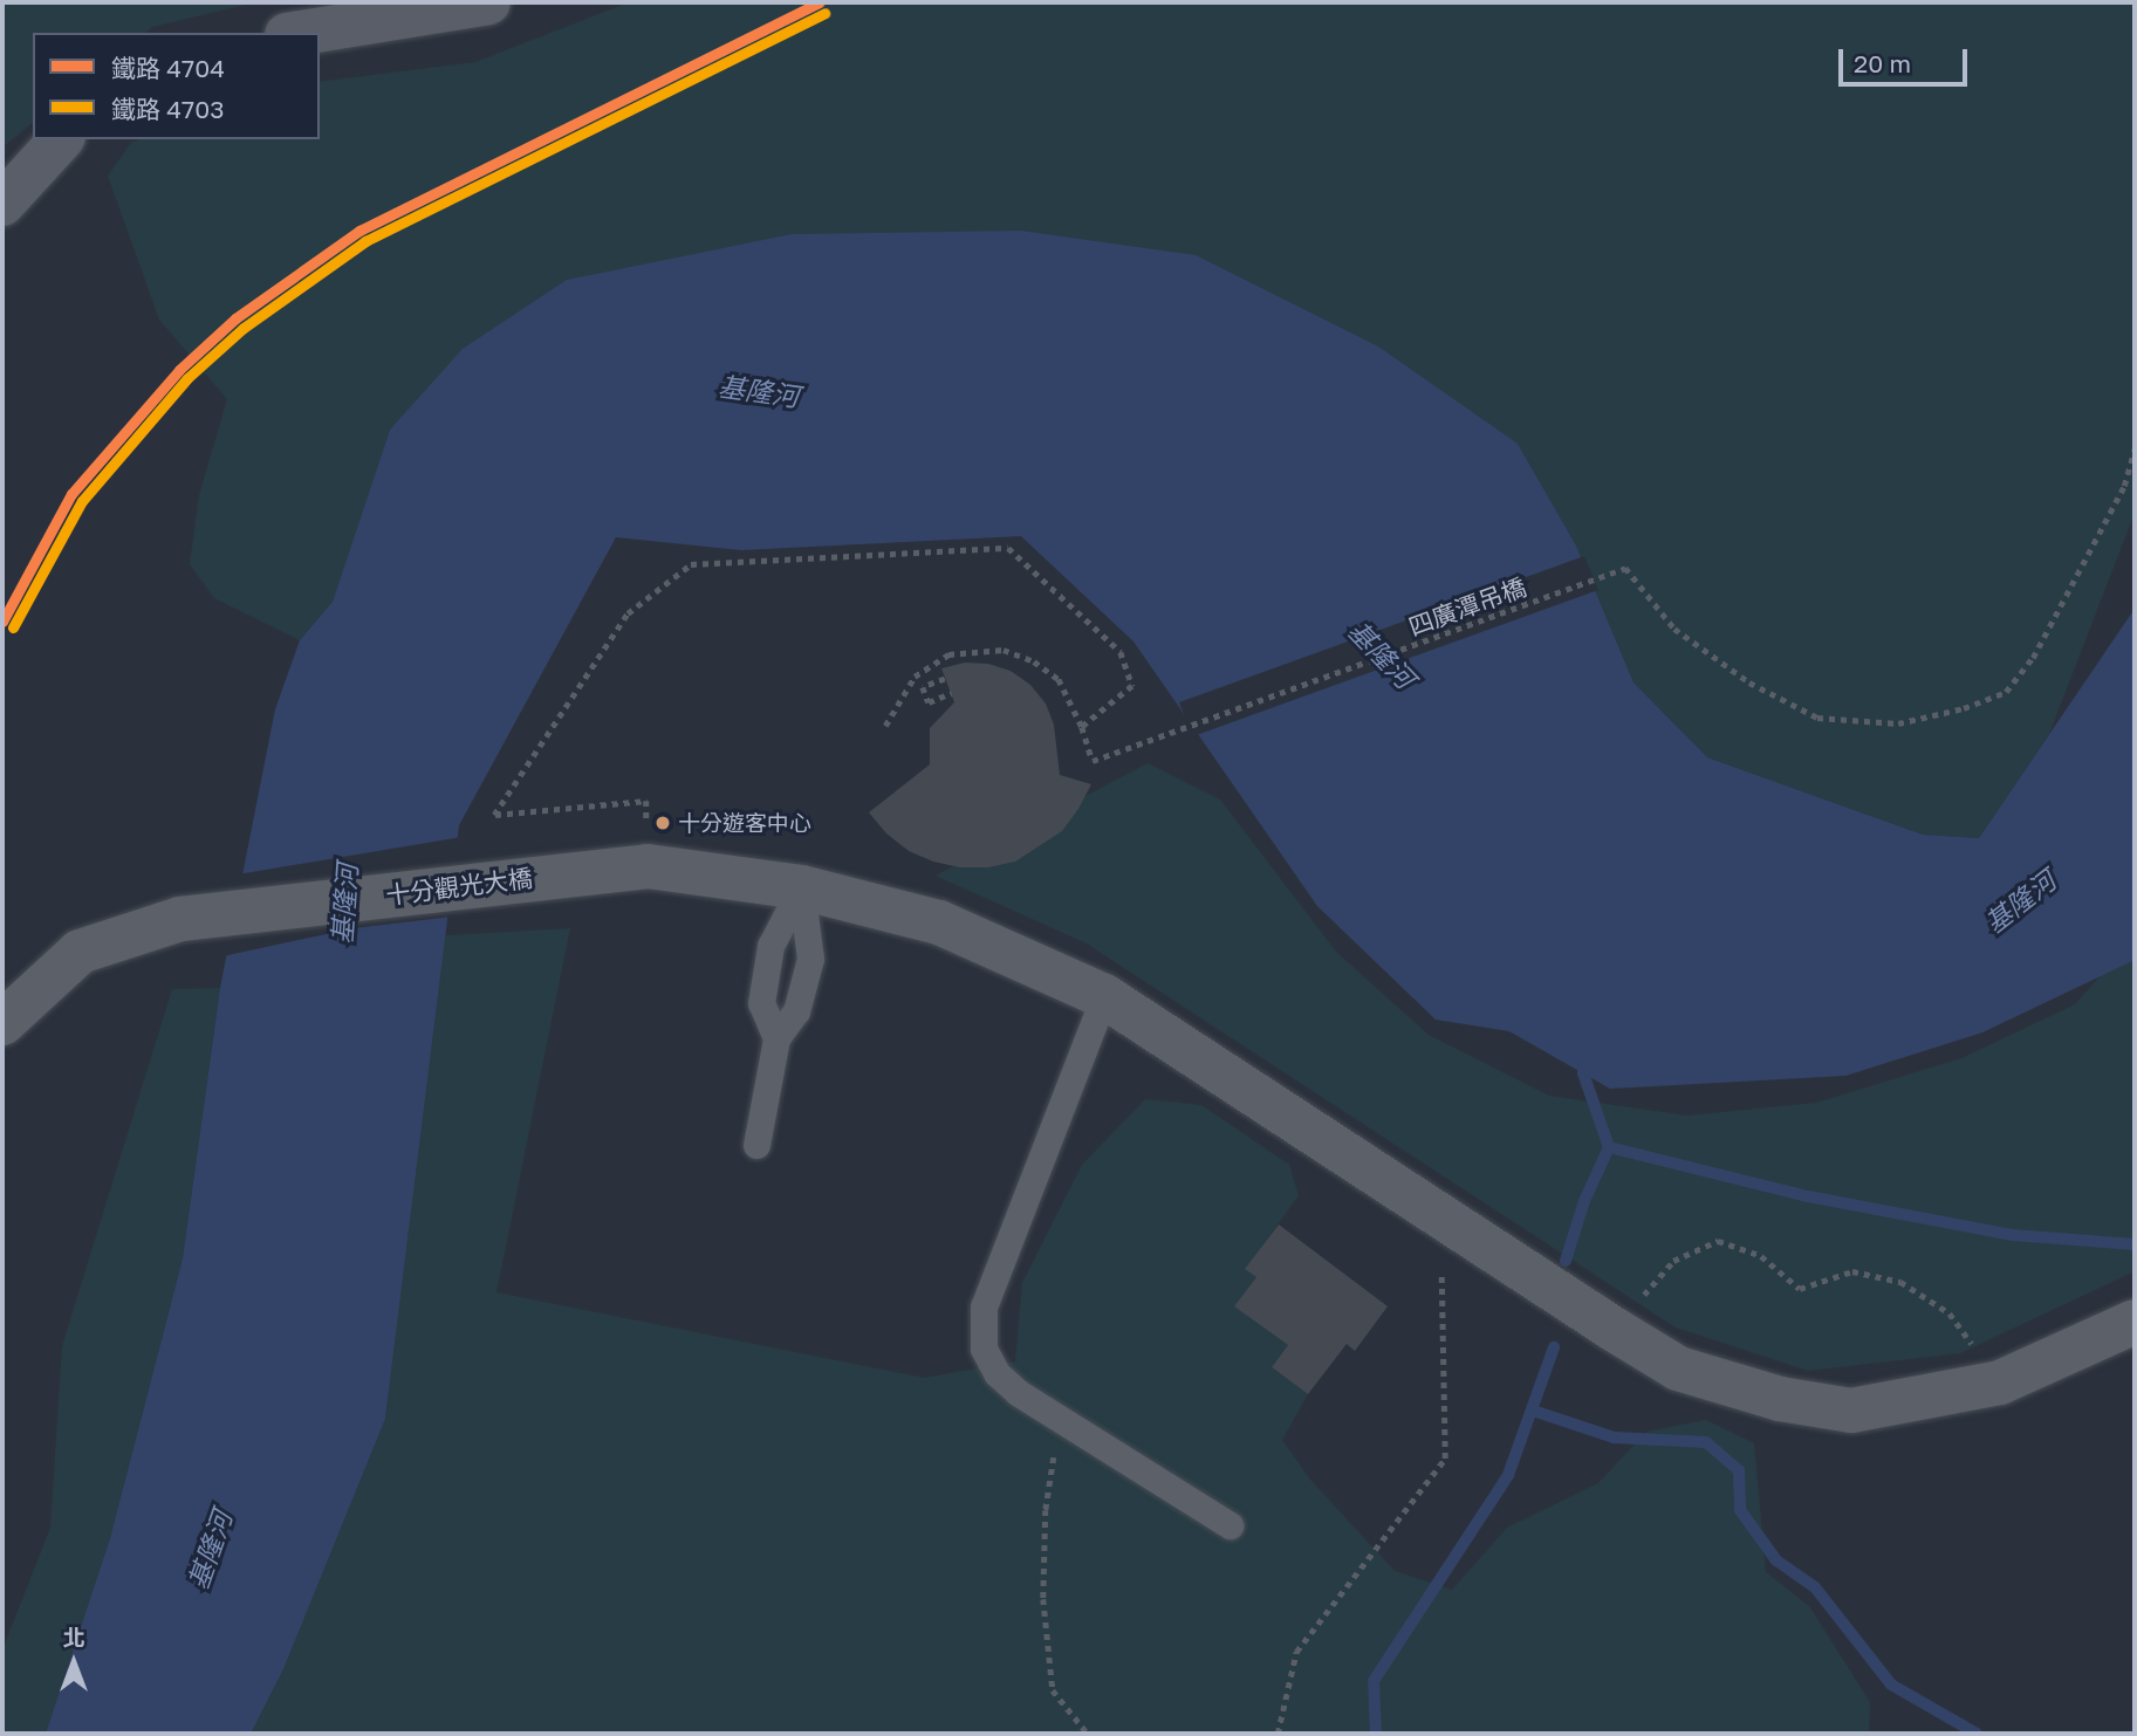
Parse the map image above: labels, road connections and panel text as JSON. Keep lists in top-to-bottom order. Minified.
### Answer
{"streets":{"street":["十分觀光大橋"],"path":["四廣潭吊橋"]},"water":["基隆河"],"places":["十分遊客中心"],"lines":["rail line 4704","rail line 4703"],"legend":["鐵路 4704","鐵路 4703"],"scale_bar":"20 m","north":"top"}
